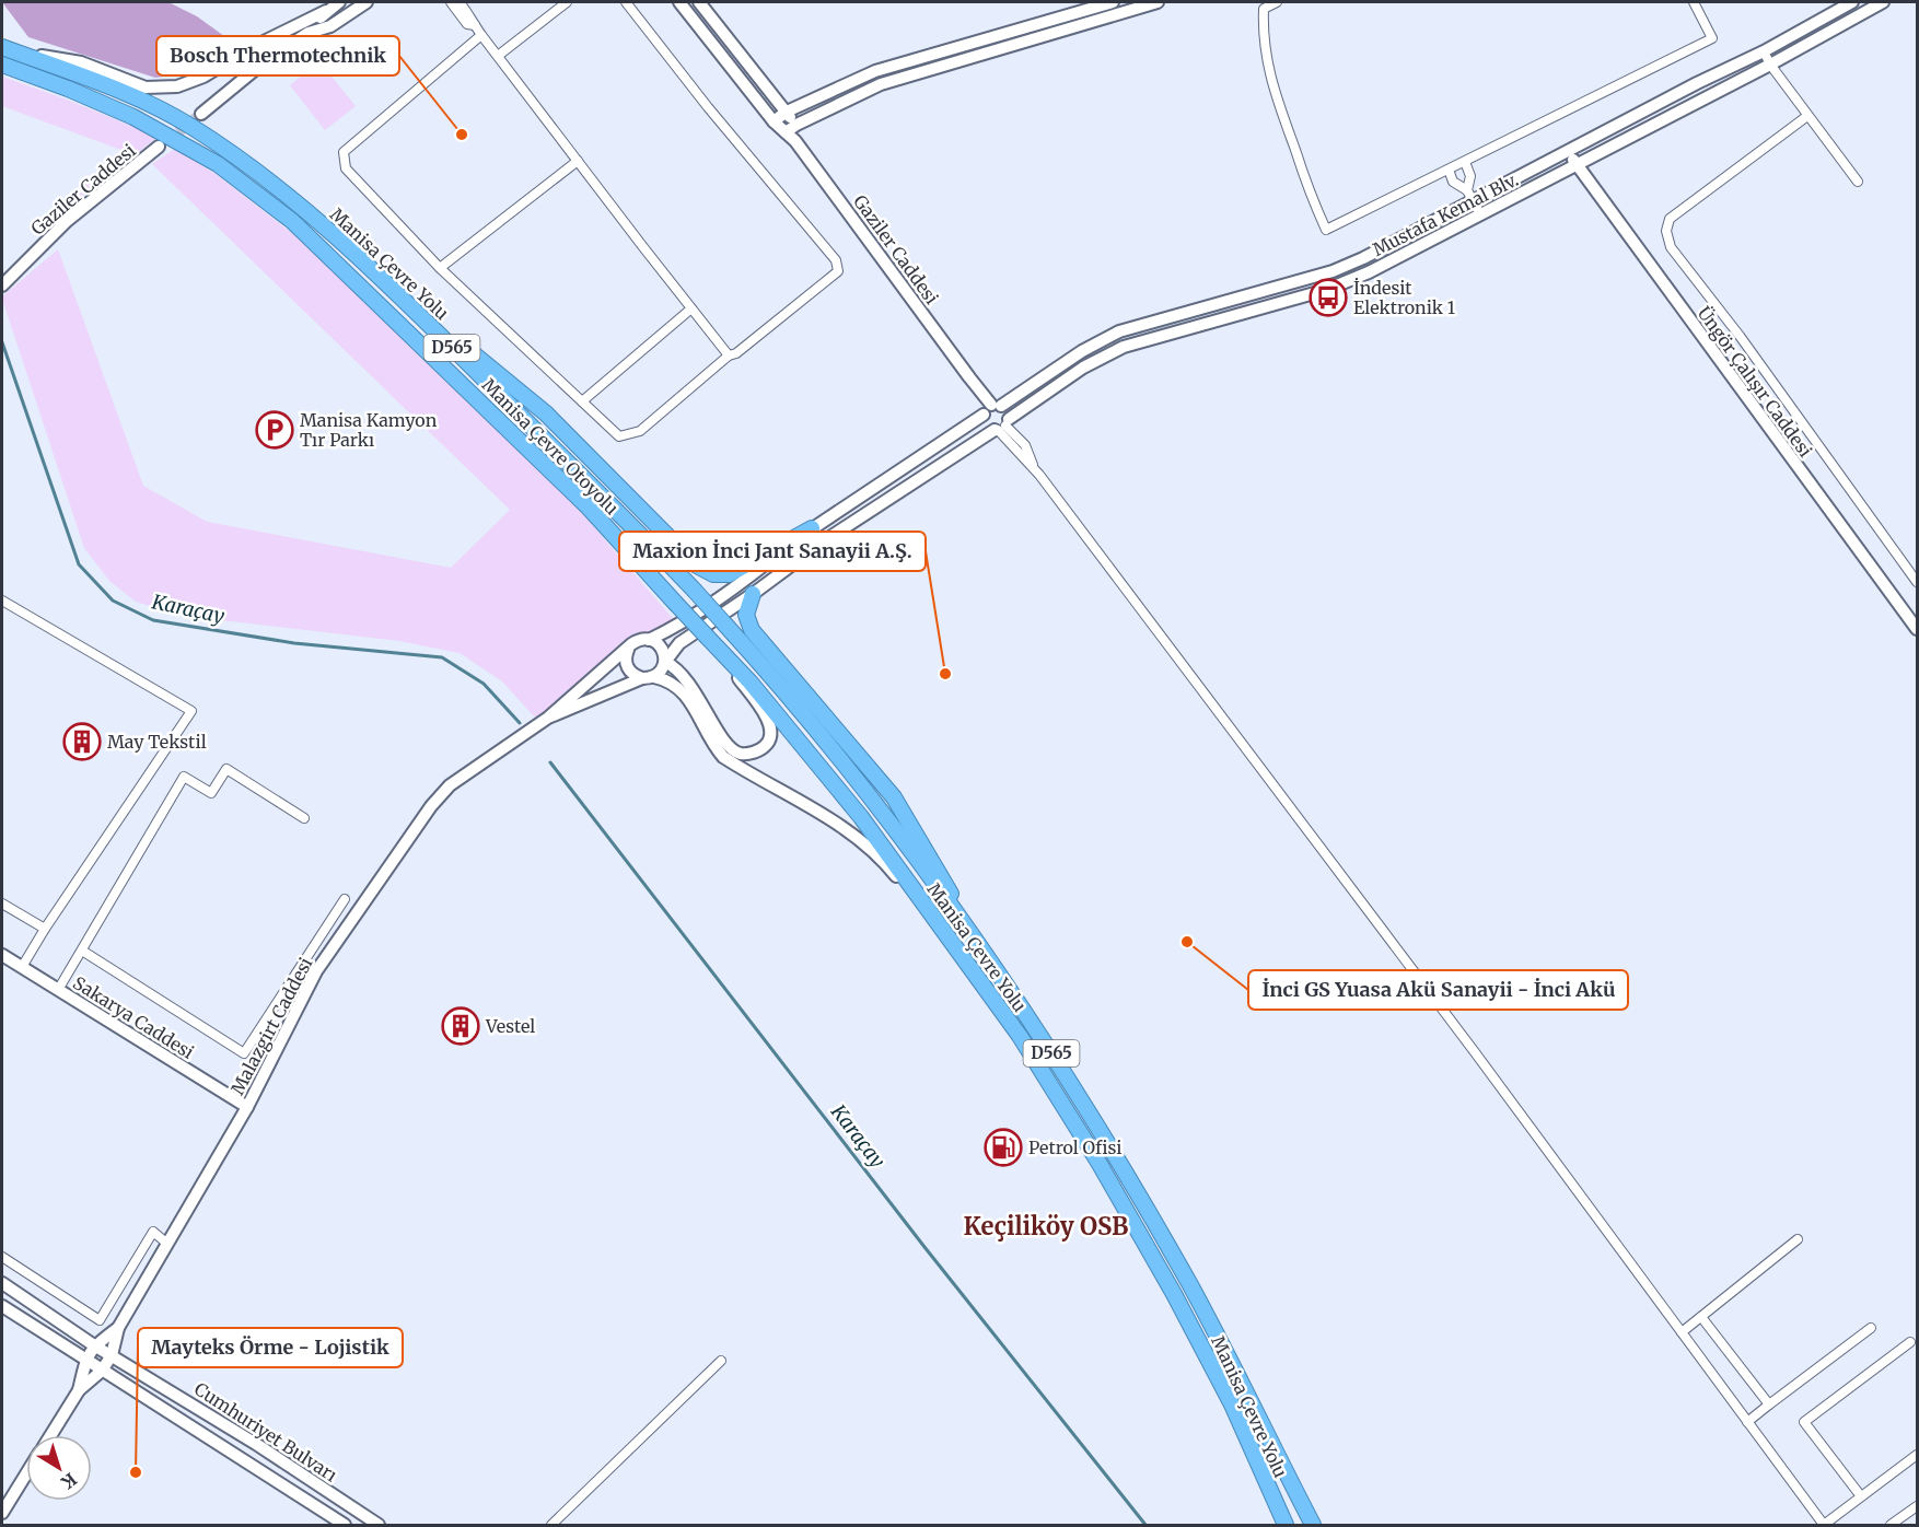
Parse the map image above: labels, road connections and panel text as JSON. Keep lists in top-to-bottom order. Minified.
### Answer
{"streets":{"highway":["Manisa Çevre Yolu","D565","Manisa Çevre Otoyolu"],"street":["Gaziler Caddesi","Mustafa Kemal Blv.","Üngör Çalışır Caddesi","Sakarya Caddesi","Malazgirt Caddesi","Cumhuriyet Bulvarı"]},"crossings":[["Gaziler Caddesi","Mustafa Kemal Blv."],["Mustafa Kemal Blv.","Üngör Çalışır Caddesi"],["Manisa Çevre Yolu","Manisa Çevre Otoyolu"],["Sakarya Caddesi","Malazgirt Caddesi"]],"districts":["Keçiliköy OSB"],"water":["Karaçay"],"places":{"other":["Bosch Thermotechnik","Maxion İnci Jant Sanayii A.Ş.","İnci GS Yuasa Akü Sanayii - İnci Akü","Mayteks Örme - Lojistik"],"bus stop":["İndesit Elektronik 1"],"parking":["Manisa Kamyon Tır Parkı"],"building":["May Tekstil","Vestel"],"fuel station":["Petrol Ofisi"]},"north":"bottom right"}
